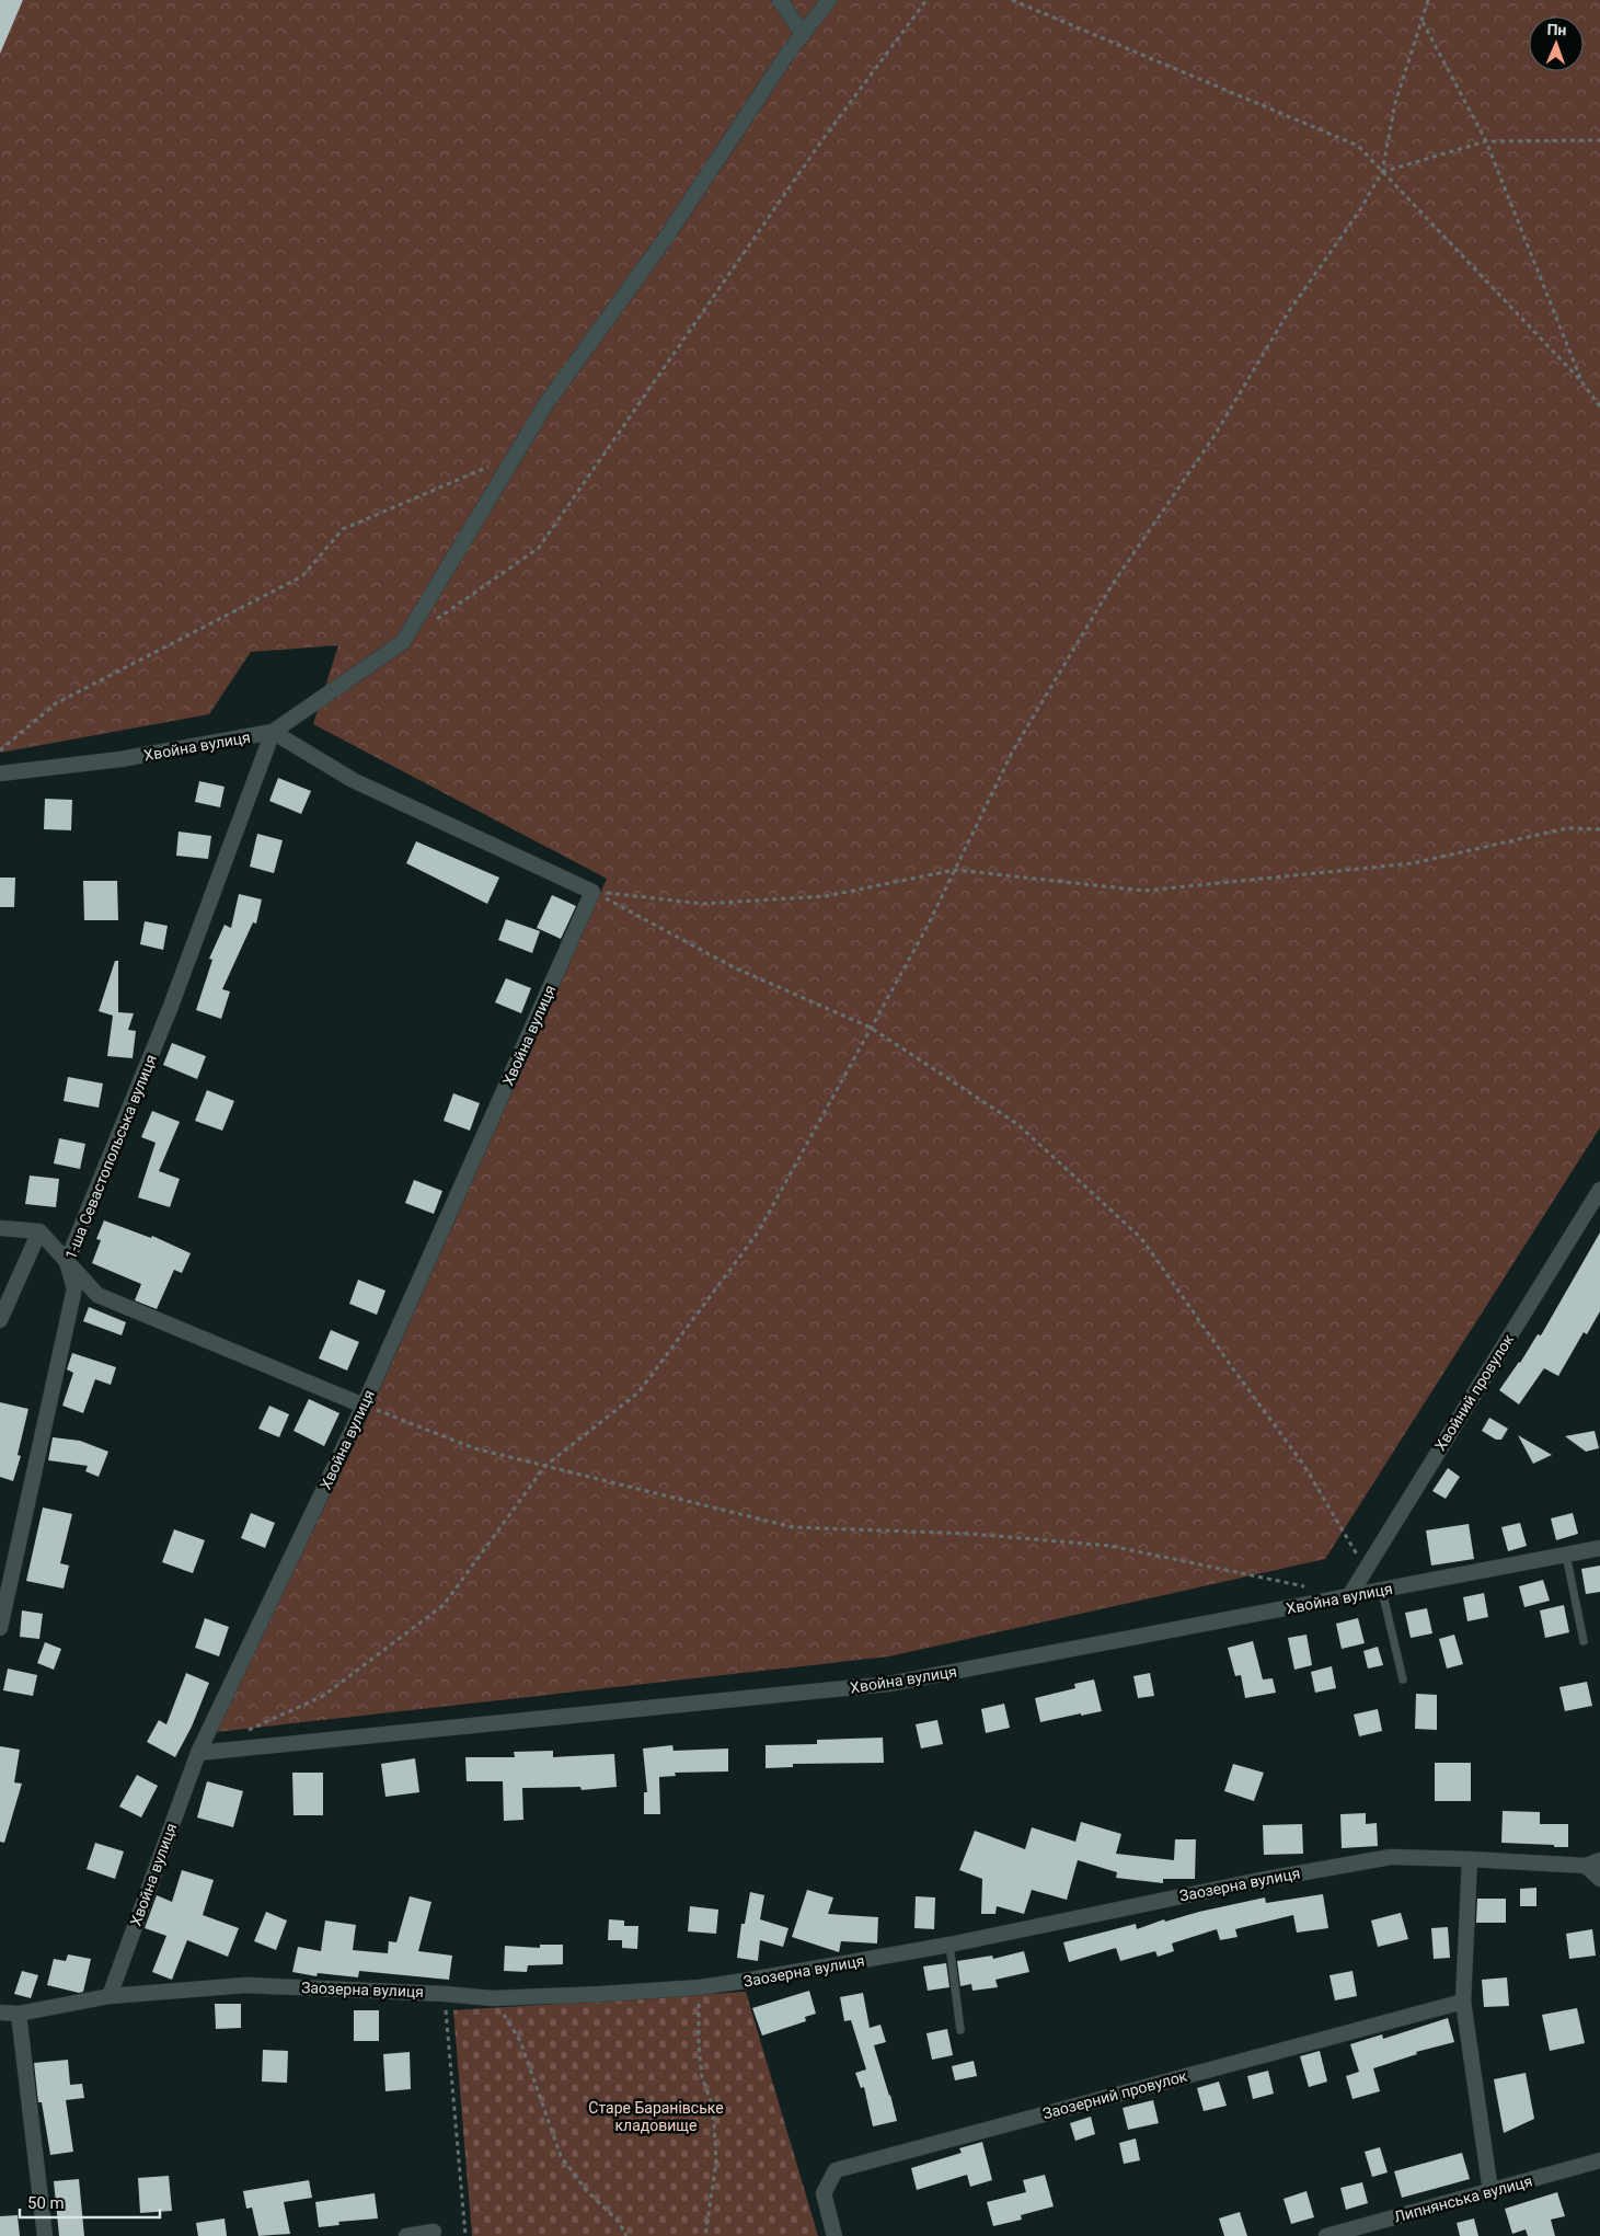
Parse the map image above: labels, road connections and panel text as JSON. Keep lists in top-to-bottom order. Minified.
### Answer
{"streets":{"street":["Хвойна вулиця","1-ша Севастопольська вулиця","Хвойний провулок","Заозерна вулиця","Заозерний провулок","Липнянська вулиця"]},"crossings":[["Хвойна вулиця","1-ша Севастопольська вулиця"],["Хвойна вулиця","Хвойний провулок"],["Хвойна вулиця","Заозерна вулиця"]],"parks":["Старе Баранівське кладовище"],"scale_bar":"50 m","north":"top"}
